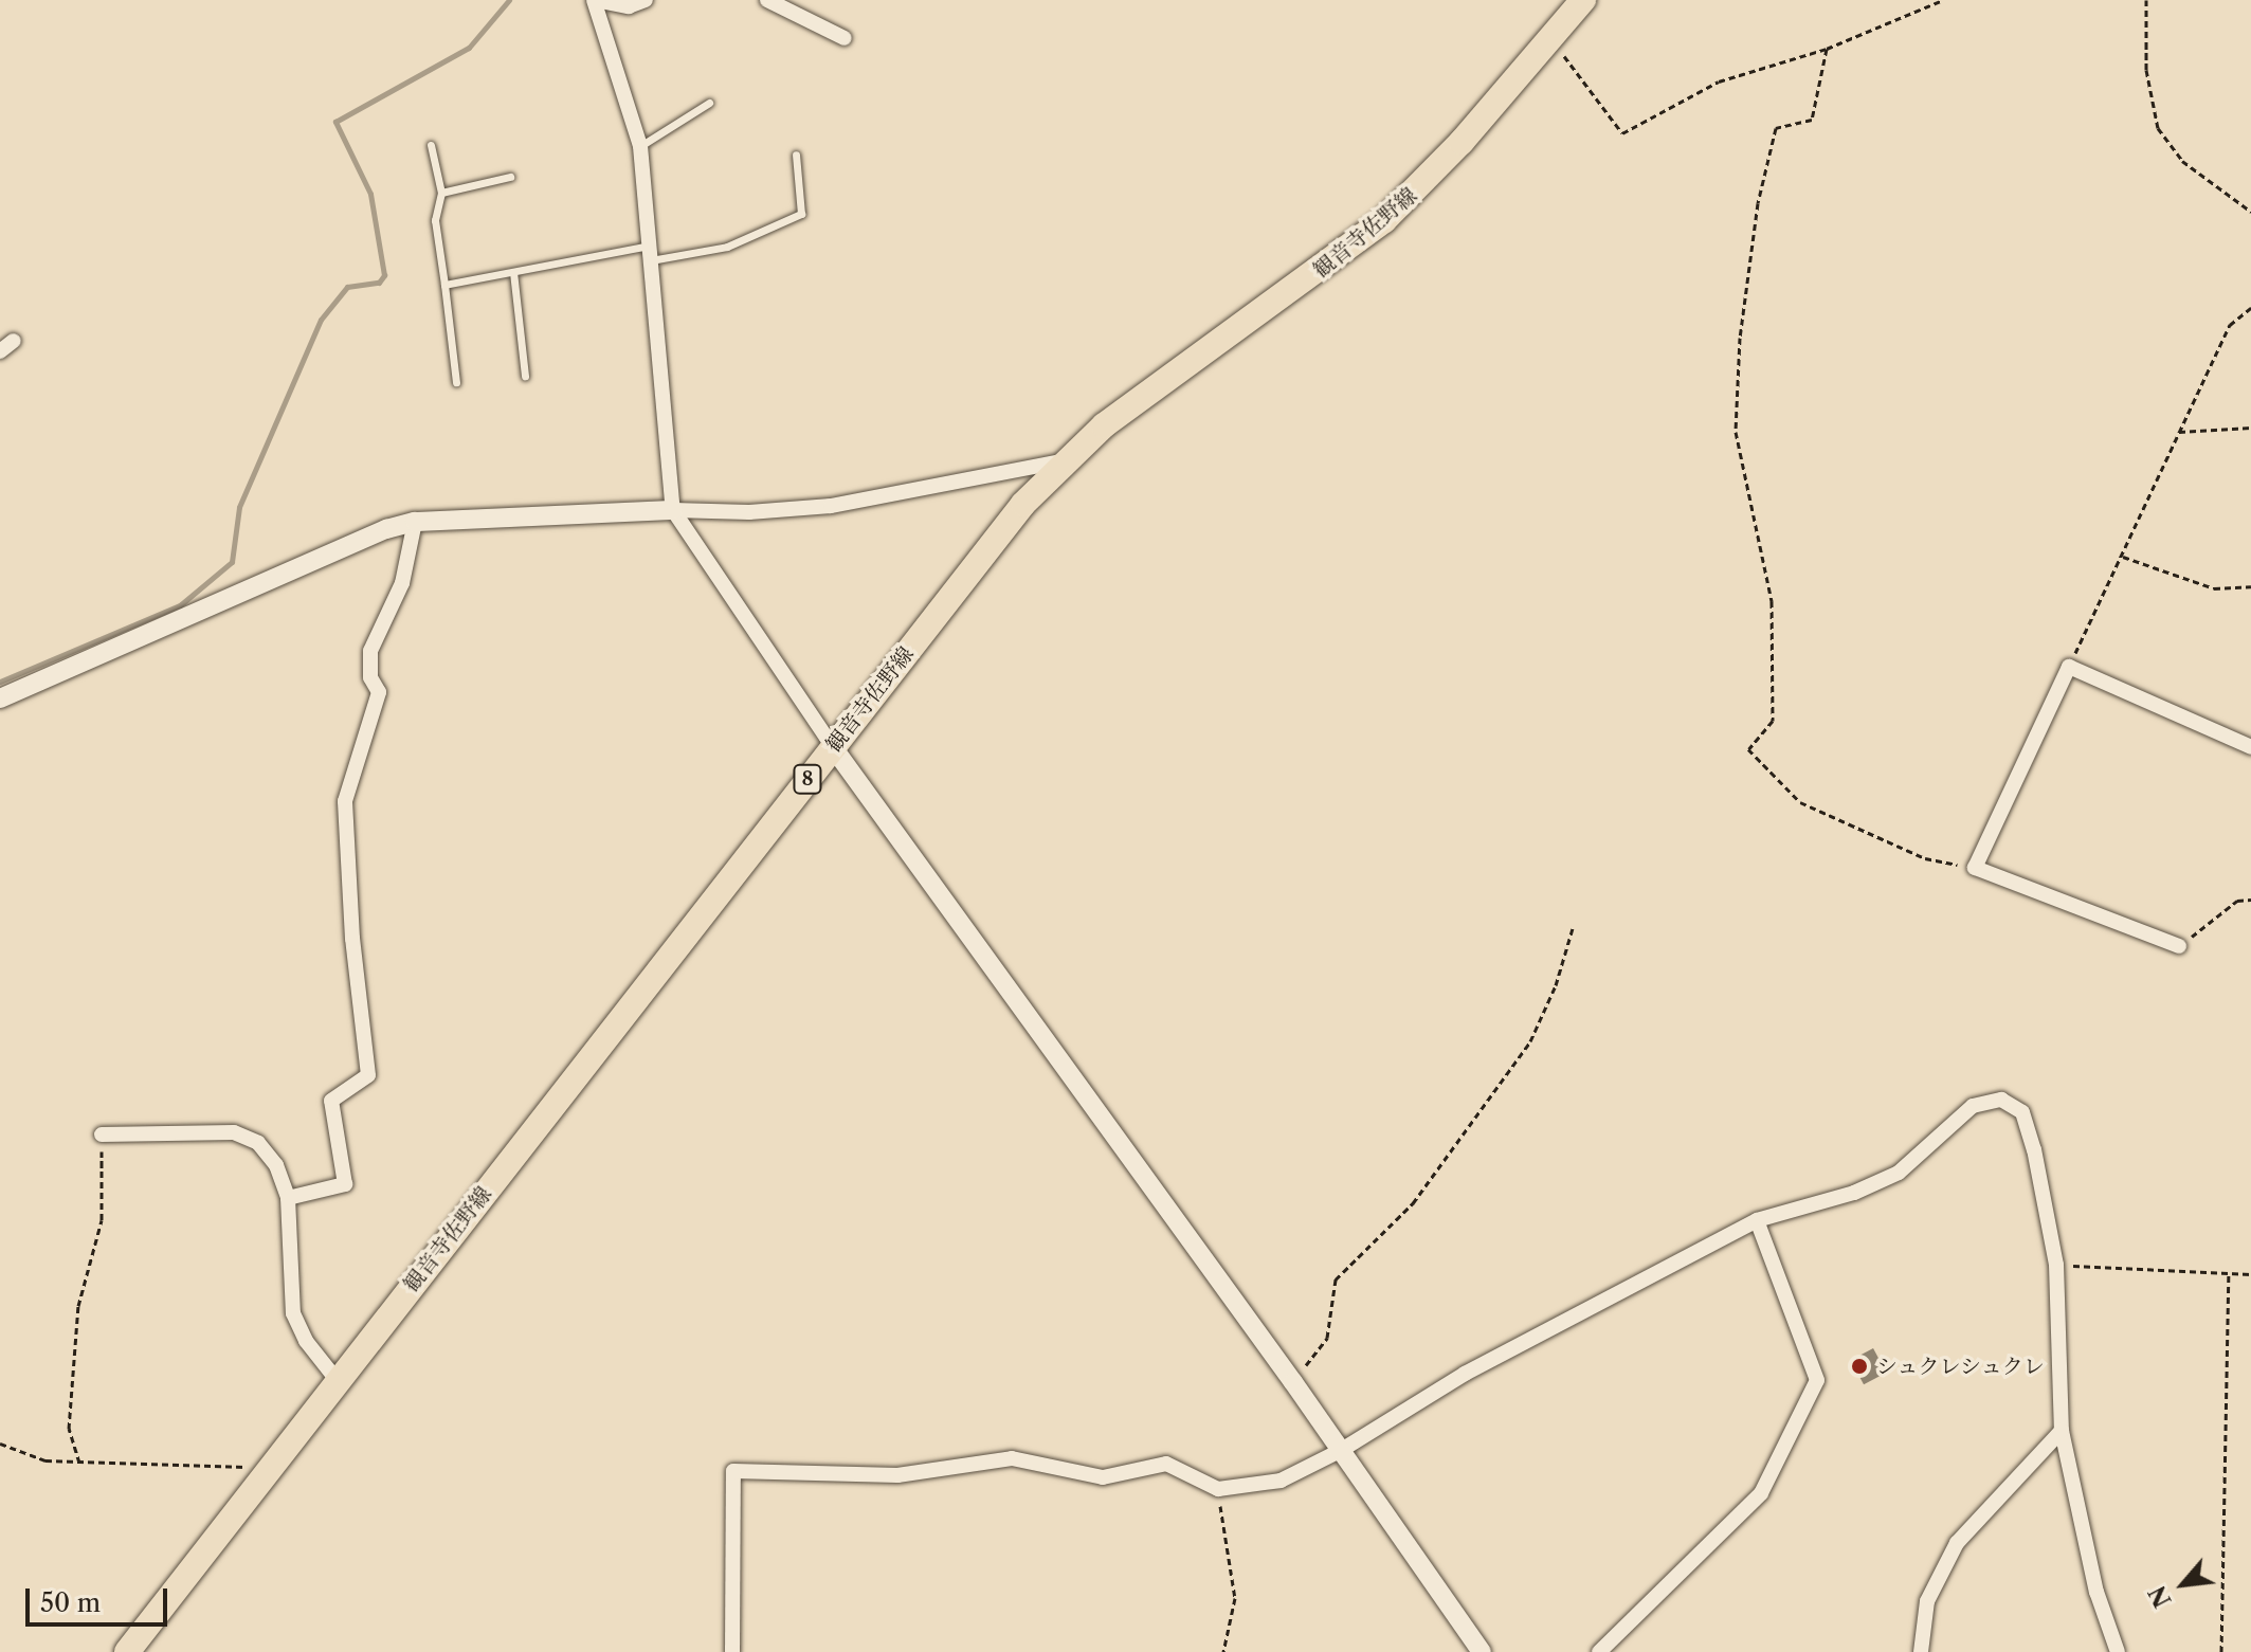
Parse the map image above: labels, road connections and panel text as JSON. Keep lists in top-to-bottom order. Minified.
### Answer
{"streets":{"main road":["観音寺佐野線","8"]},"places":["シュクレシュクレ"],"scale_bar":"50 m","north":"bottom left"}
